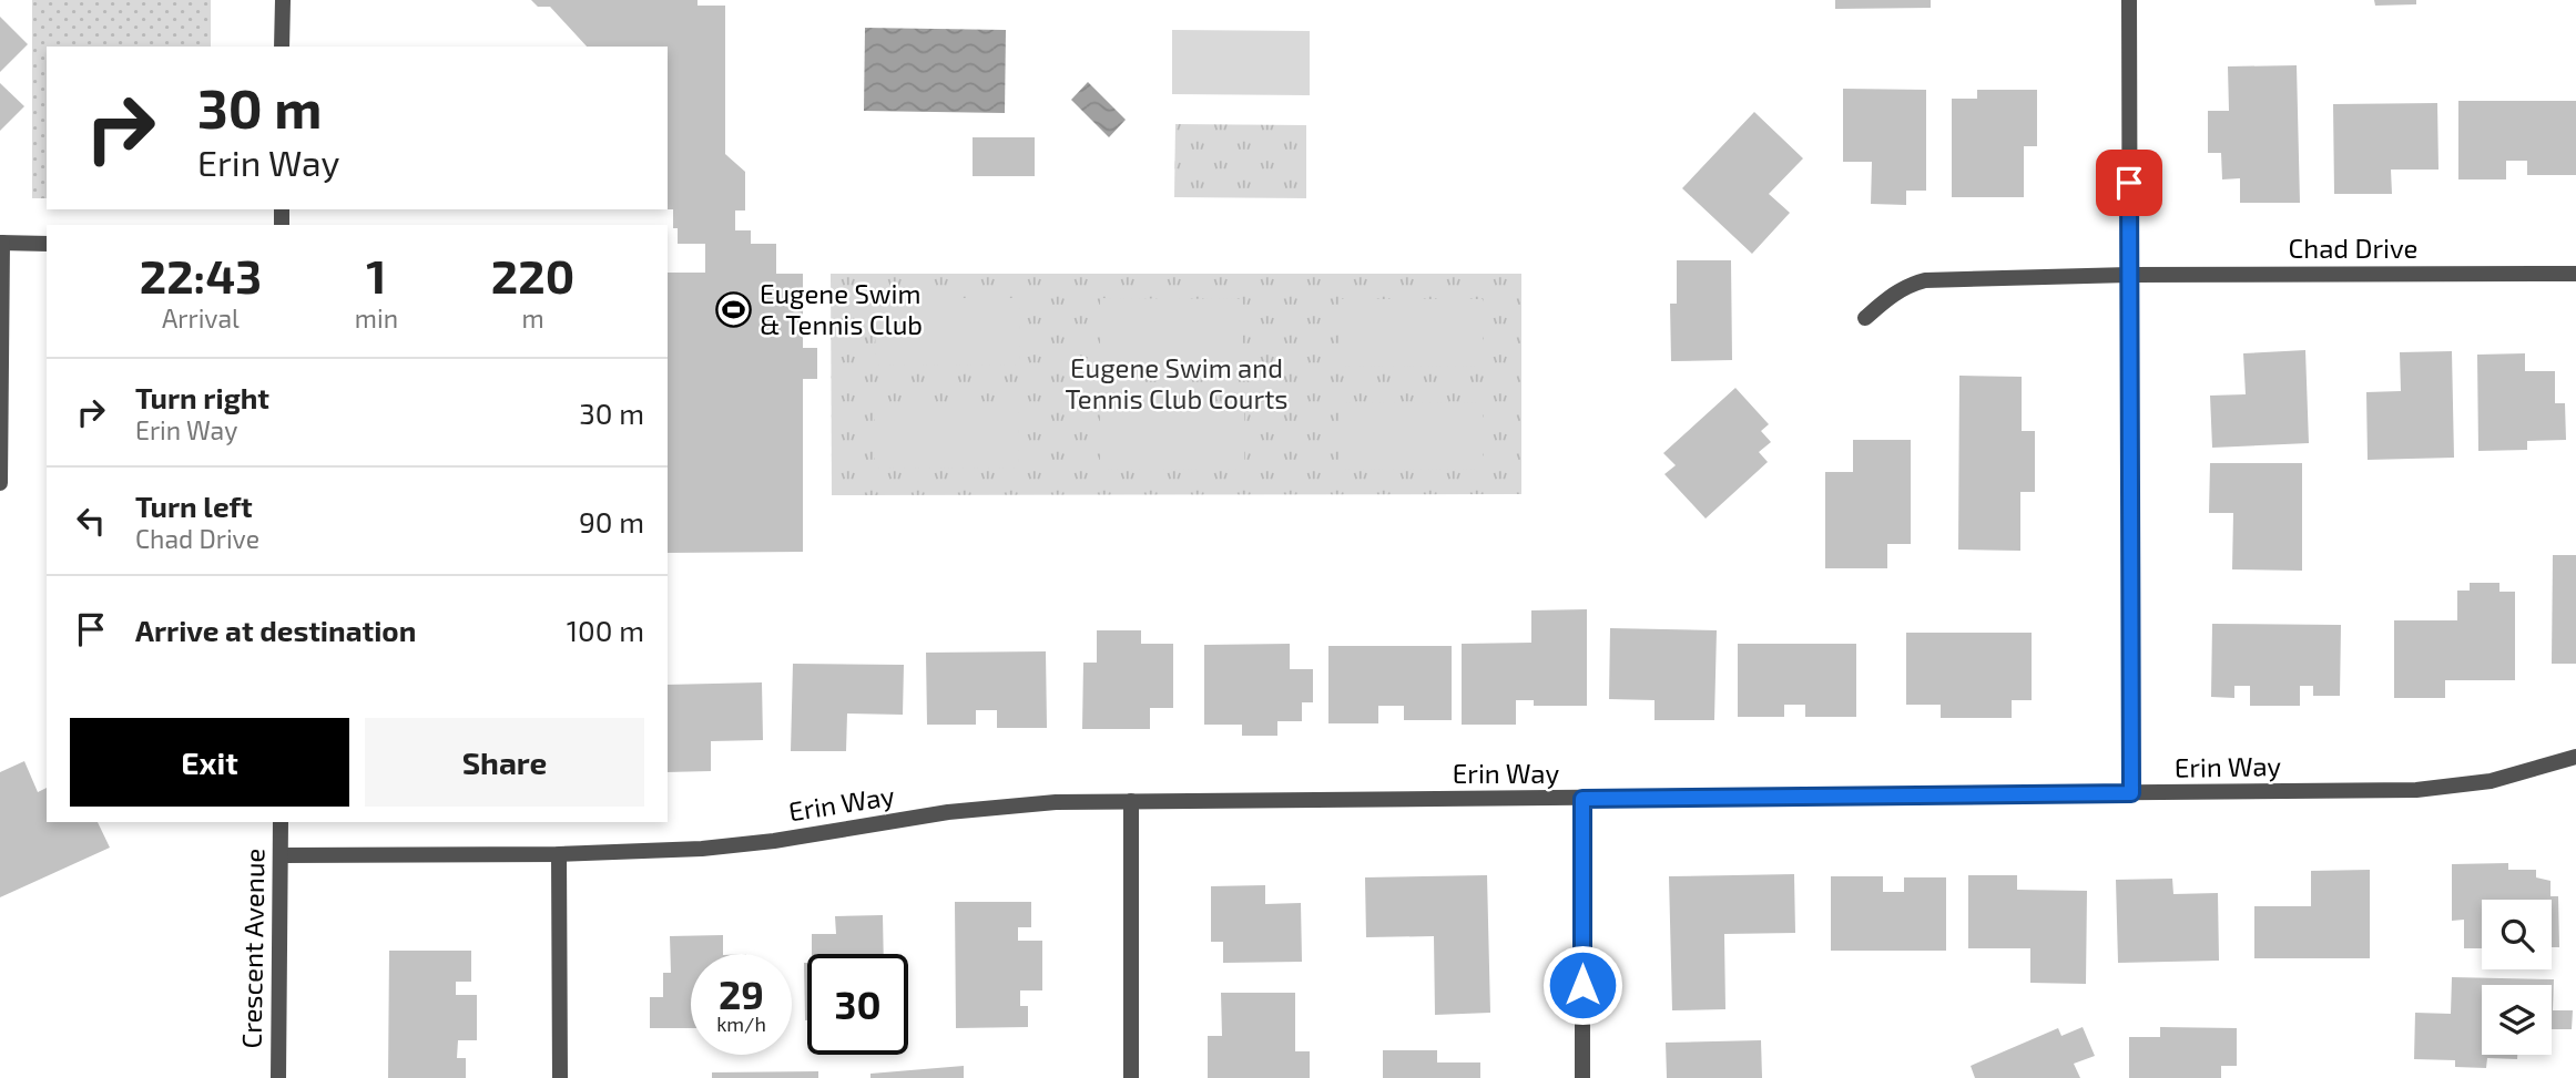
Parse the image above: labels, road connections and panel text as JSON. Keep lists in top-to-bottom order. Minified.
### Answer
{"streets":{"street":["Chad Drive","Erin Way","Crescent Avenue"]},"crossings":[["Erin Way","Crescent Avenue"]],"parks":["Eugene Swim and Tennis Club Courts"],"places":{"sports":["Eugene Swim & Tennis Club"]},"page":{"turn":["30 m","Erin Way"],"eta":["22:43","Arrival","1","min","220","m"],"list":[{"name":"Turn right","note":"Erin Way","value":"30 m"},{"name":"Turn left","note":"Chad Drive","value":"90 m"},{"name":"Arrive at destination","value":"100 m"}],"buttons":["Exit","Share"],"speed":"29 km/h","limit":"30"}}
